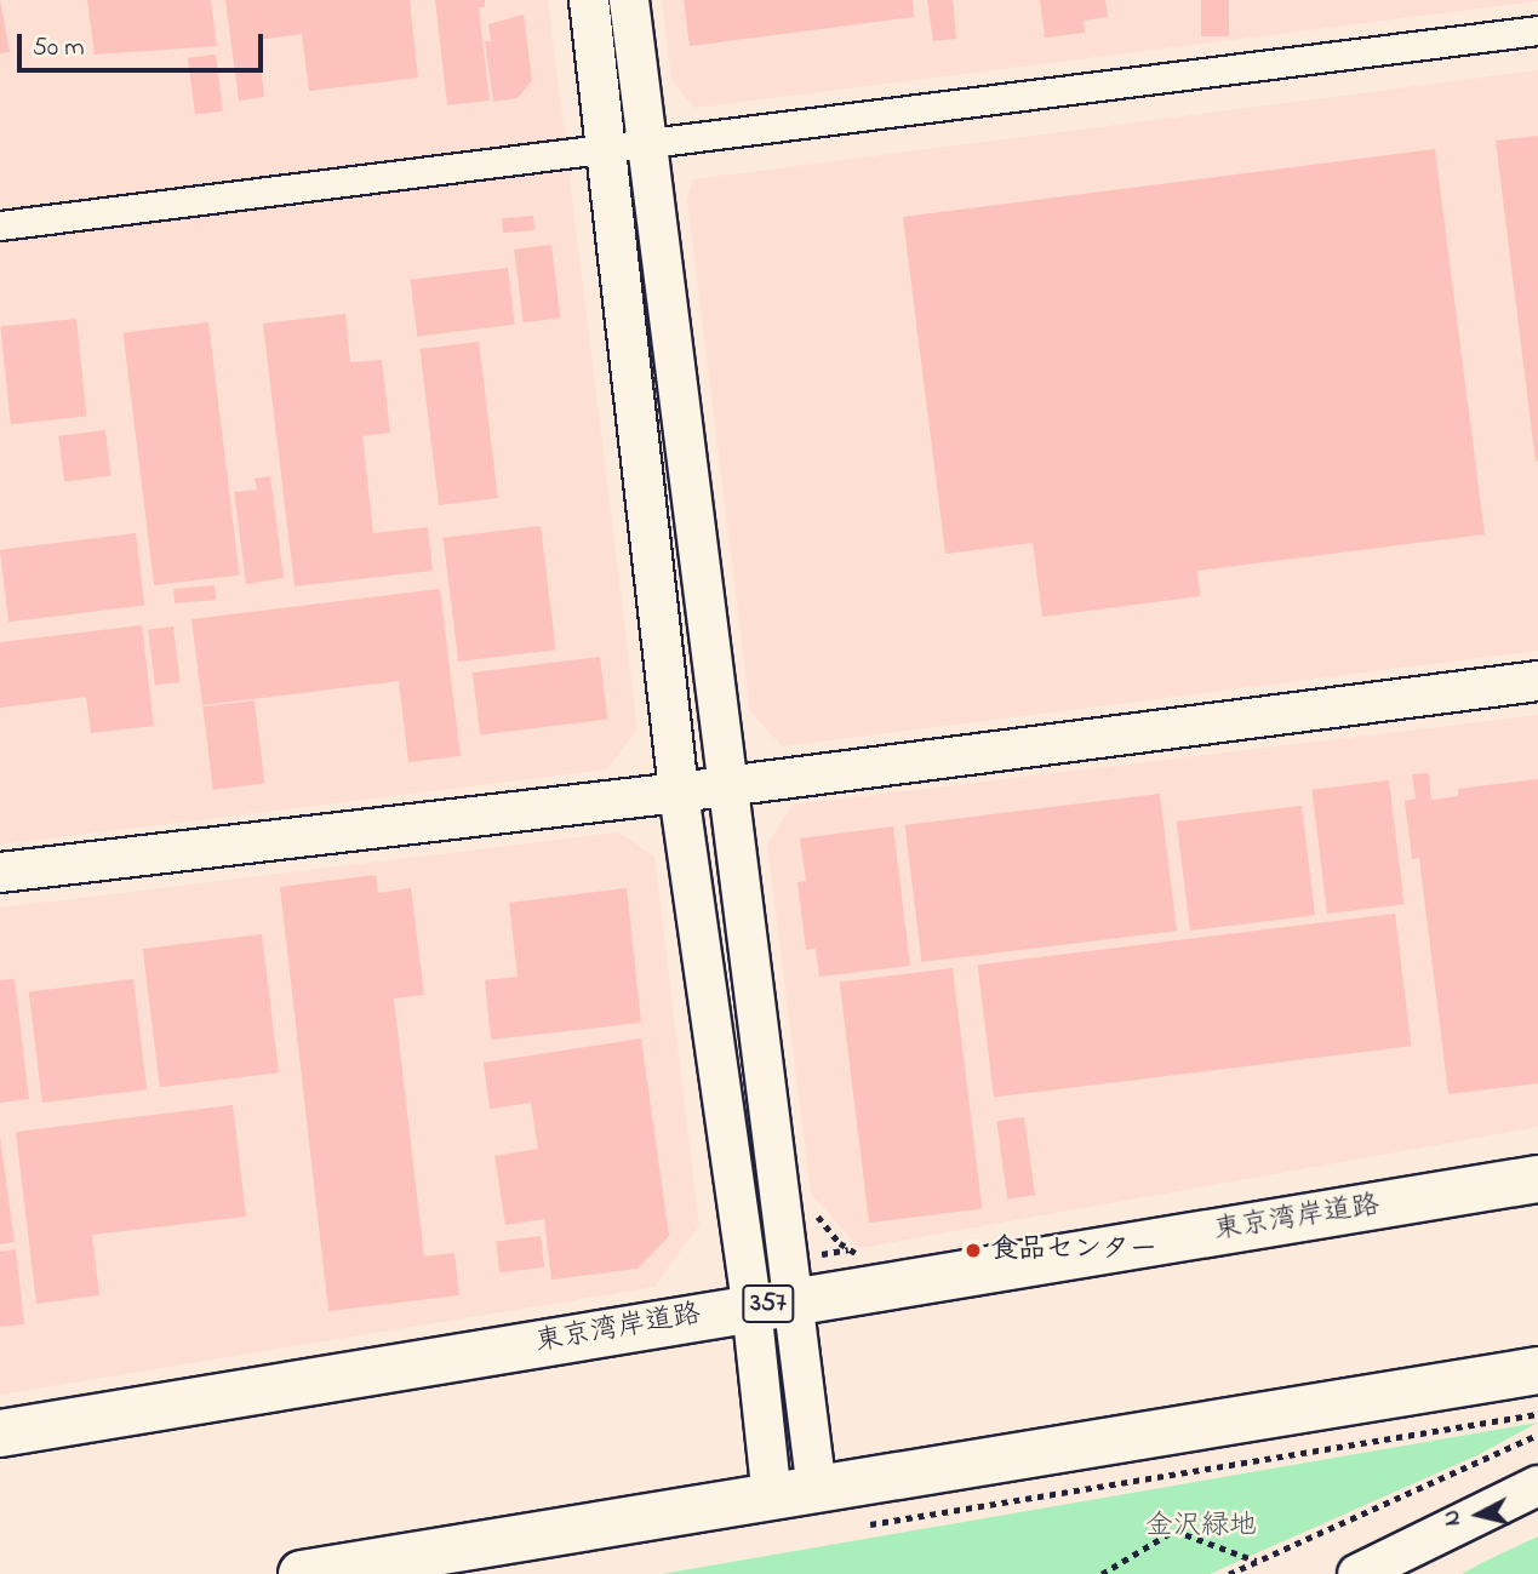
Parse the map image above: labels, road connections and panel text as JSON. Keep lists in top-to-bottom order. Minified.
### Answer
{"streets":{"highway":["東京湾岸道路","357"]},"parks":["金沢緑地"],"places":["食品センター"],"scale_bar":"50 m","north":"left"}
